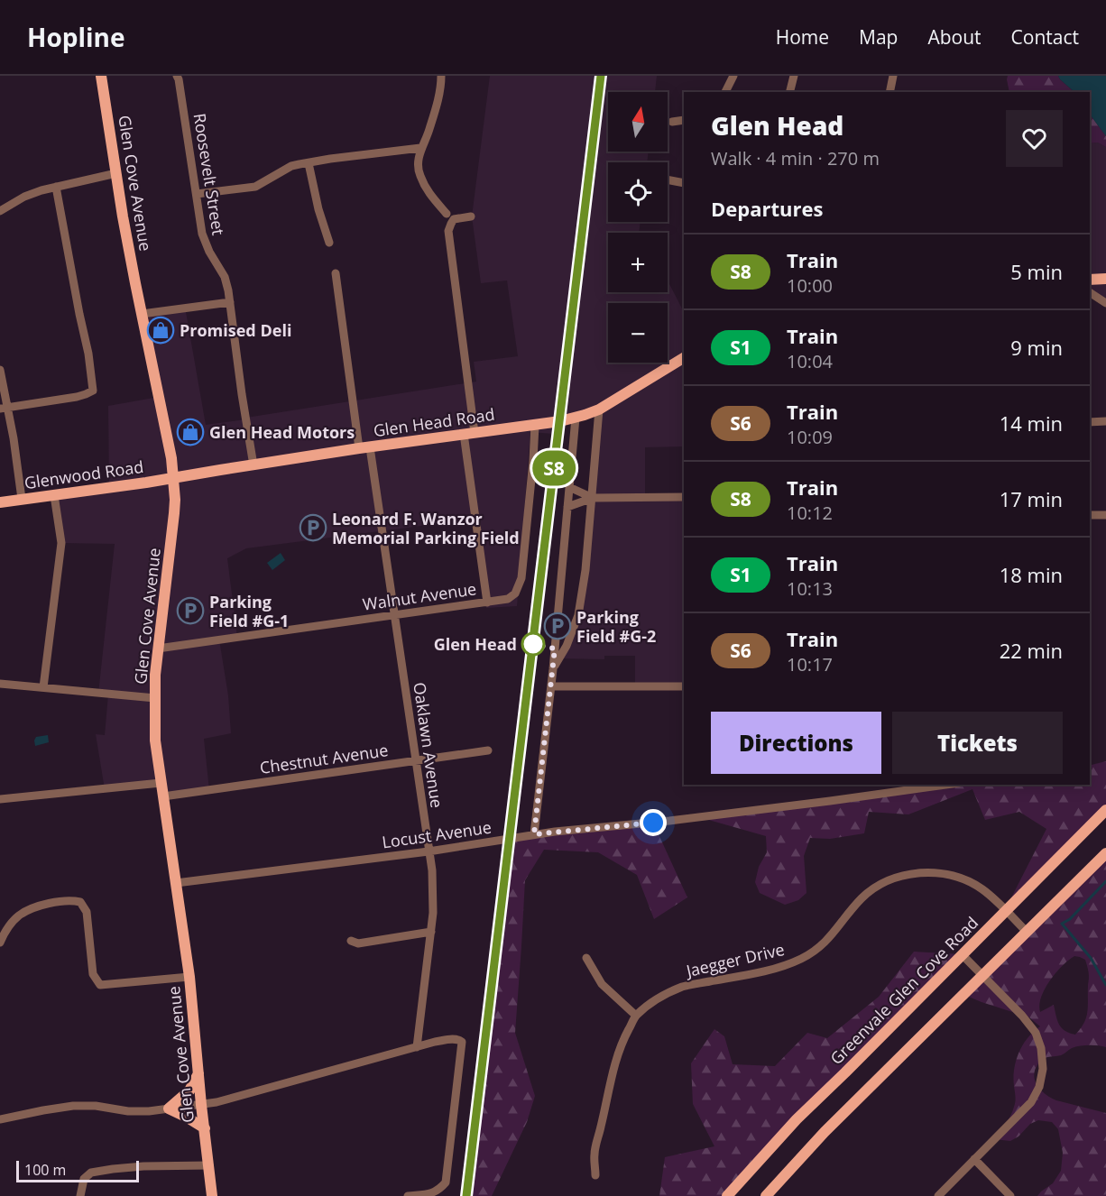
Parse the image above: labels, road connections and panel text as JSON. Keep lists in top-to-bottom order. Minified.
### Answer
{"streets":{"main road":["Glen Cove Avenue","Glen Head Road","Glenwood Road","Greenvale Glen Cove Road"],"street":["Roosevelt Street","Walnut Avenue","Oaklawn Avenue","Chestnut Avenue","Locust Avenue","Jaegger Drive"]},"crossings":[["Roosevelt Street","Glen Head Road"],["Glen Cove Avenue","Glen Head Road"],["Glen Cove Avenue","Glenwood Road"],["Glen Cove Avenue","Walnut Avenue"],["Glen Cove Avenue","Chestnut Avenue"],["Glen Cove Avenue","Locust Avenue"],["Glen Head Road","Glenwood Road"],["Glen Head Road","Walnut Avenue"],["Glen Head Road","Oaklawn Avenue"],["Walnut Avenue","Oaklawn Avenue"],["Oaklawn Avenue","Chestnut Avenue"],["Oaklawn Avenue","Locust Avenue"],["Jaegger Drive","Greenvale Glen Cove Road"]],"places":{"shop":["Promised Deli","Glen Head Motors"],"parking":["Leonard F. Wanzor Memorial Parking Field","Parking Field #G-1","Parking Field #G-2"],"other":["Glen Head"]},"scale_bar":"100 m","north":"top","page":{"header":"Hopline","nav":["Home","Map","About","Contact"],"on_map":"S8","map_buttons":["+","−"],"heading":[["Glen Head","Walk · 4 min · 270 m"],"Departures"],"list":[{"mark":"S8","name":"Train","note":"10:00","value":"5 min"},{"mark":"S1","name":"Train","note":"10:04","value":"9 min"},{"mark":"S6","name":"Train","note":"10:09","value":"14 min"},{"mark":"S8","name":"Train","note":"10:12","value":"17 min"},{"mark":"S1","name":"Train","note":"10:13","value":"18 min"},{"mark":"S6","name":"Train","note":"10:17","value":"22 min"}],"buttons":["Directions","Tickets"],"scale":"100 m"}}
